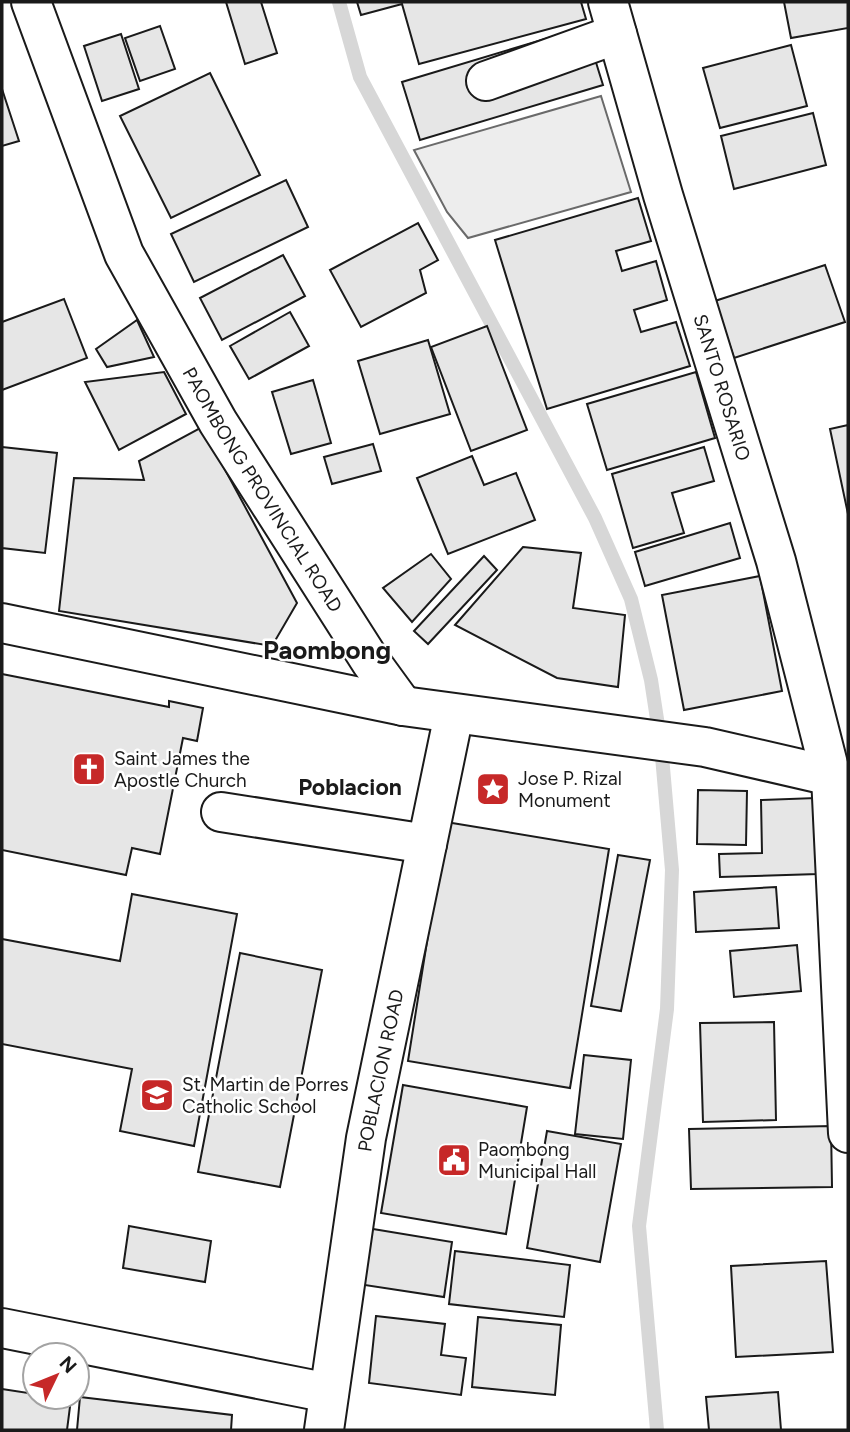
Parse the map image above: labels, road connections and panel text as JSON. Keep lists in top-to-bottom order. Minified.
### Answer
{"streets":{"street":["SANTO ROSARIO","PAOMBONG PROVINCIAL ROAD","POBLACION ROAD"]},"districts":["Paombong","Poblacion"],"places":{"church":["Saint James the Apostle Church"],"place":["Jose P. Rizal Monument"],"school or university":["St. Martin de Porres Catholic School"],"public building":["Paombong Municipal Hall"]},"north":"top right"}
